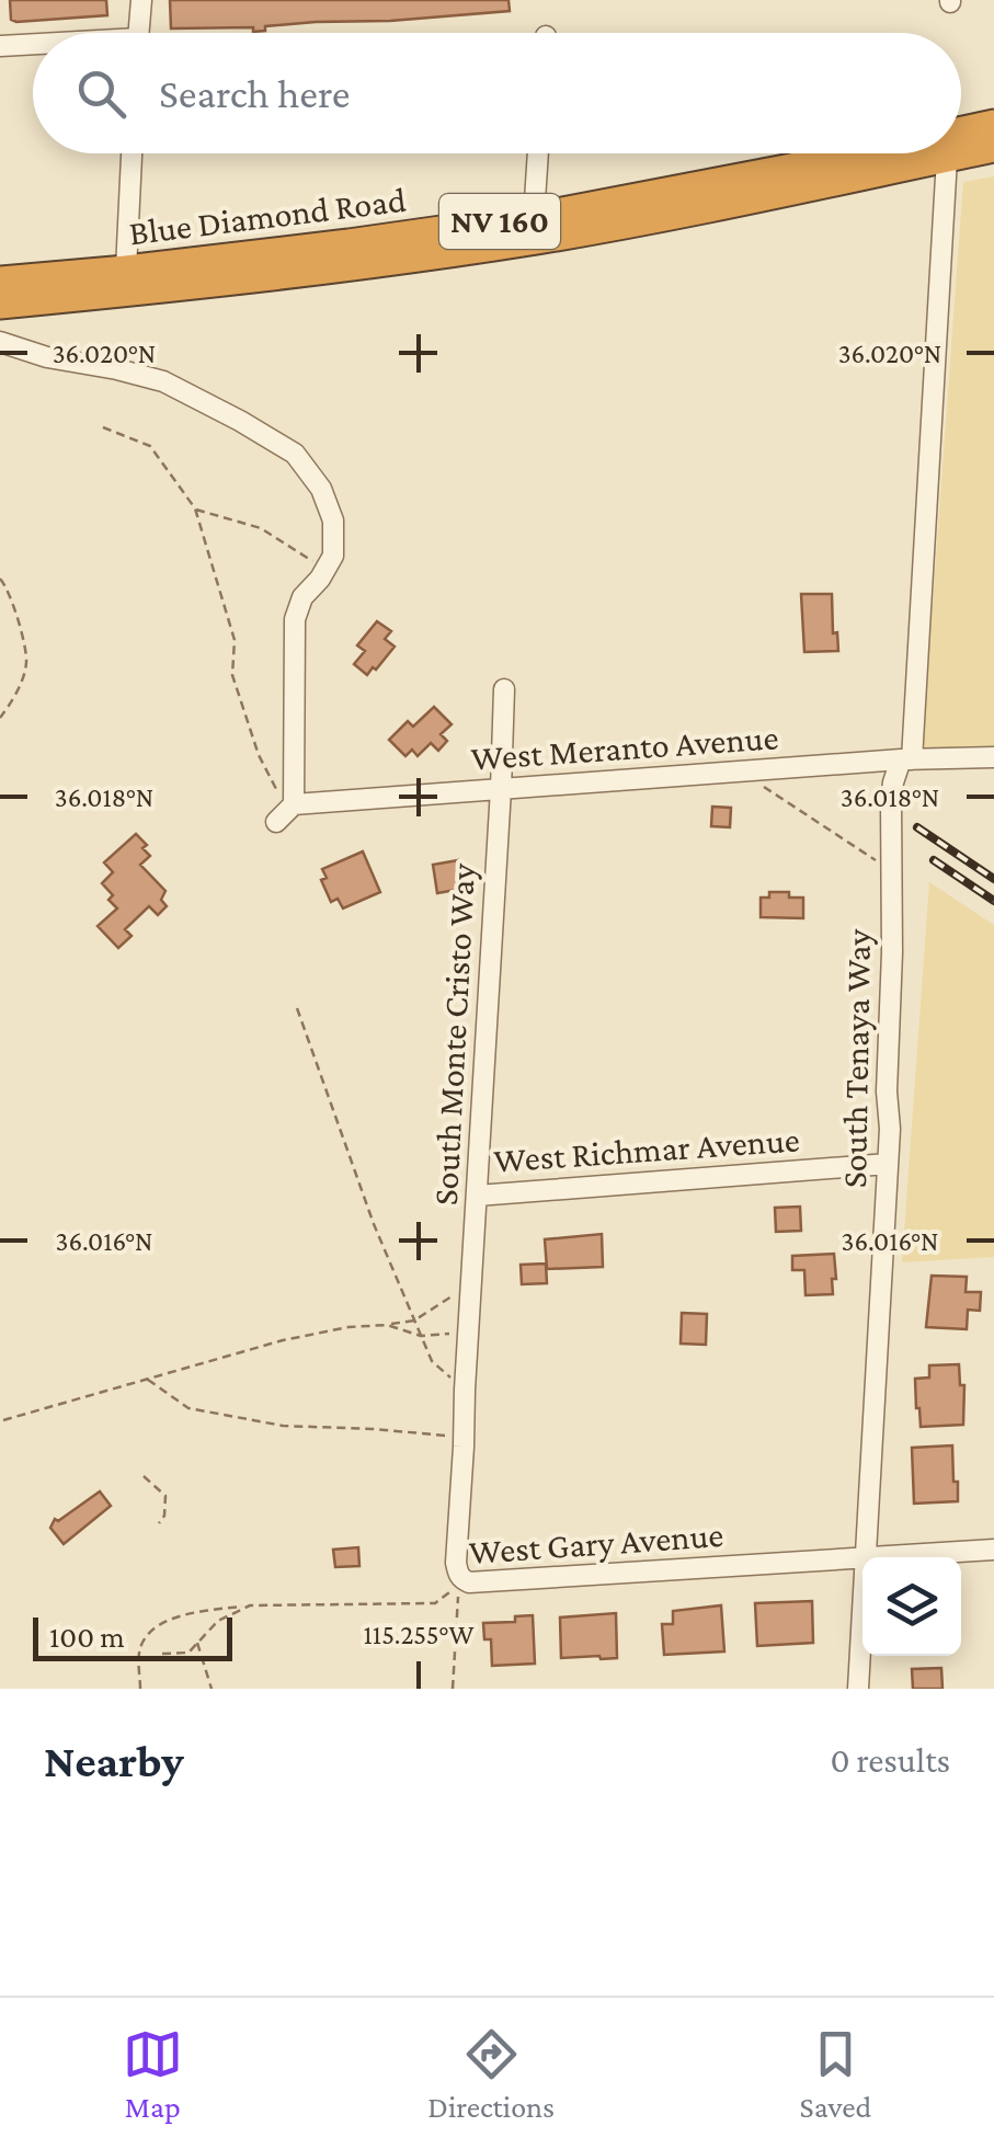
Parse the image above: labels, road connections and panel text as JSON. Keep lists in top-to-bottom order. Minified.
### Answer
{"streets":{"highway":["Blue Diamond Road","NV 160"],"street":["West Meranto Avenue","South Monte Cristo Way","South Tenaya Way","West Richmar Avenue","West Gary Avenue"]},"crossings":[["Blue Diamond Road","South Tenaya Way"],["West Meranto Avenue","South Monte Cristo Way"],["West Meranto Avenue","South Tenaya Way"],["South Monte Cristo Way","West Richmar Avenue"],["South Monte Cristo Way","West Gary Avenue"],["South Tenaya Way","West Richmar Avenue"]],"scale_bar":"100 m","page":{"search":"Search here","scale":"100 m","heading":["Nearby","0 results"],"nav":["Map","Directions","Saved"]},"coordinates":["36.020°N","36.018°N","36.016°N","115.255°W"]}
